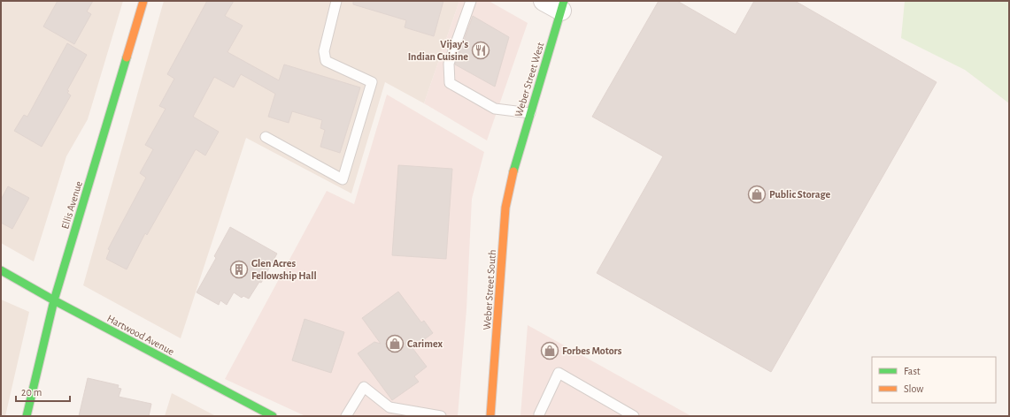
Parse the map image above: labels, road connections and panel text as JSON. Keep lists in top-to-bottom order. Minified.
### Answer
{"streets":{"street":["Weber Street West","Ellis Avenue","Weber Street South","Hartwood Avenue"]},"crossings":[["Weber Street West","Weber Street South"],["Ellis Avenue","Hartwood Avenue"]],"places":{"restaurant":["Vijay's Indian Cuisine"],"shop":["Public Storage","Carimex","Forbes Motors"],"building":["Glen Acres Fellowship Hall"]},"legend":["Fast","Slow"],"scale_bar":"20 m"}
